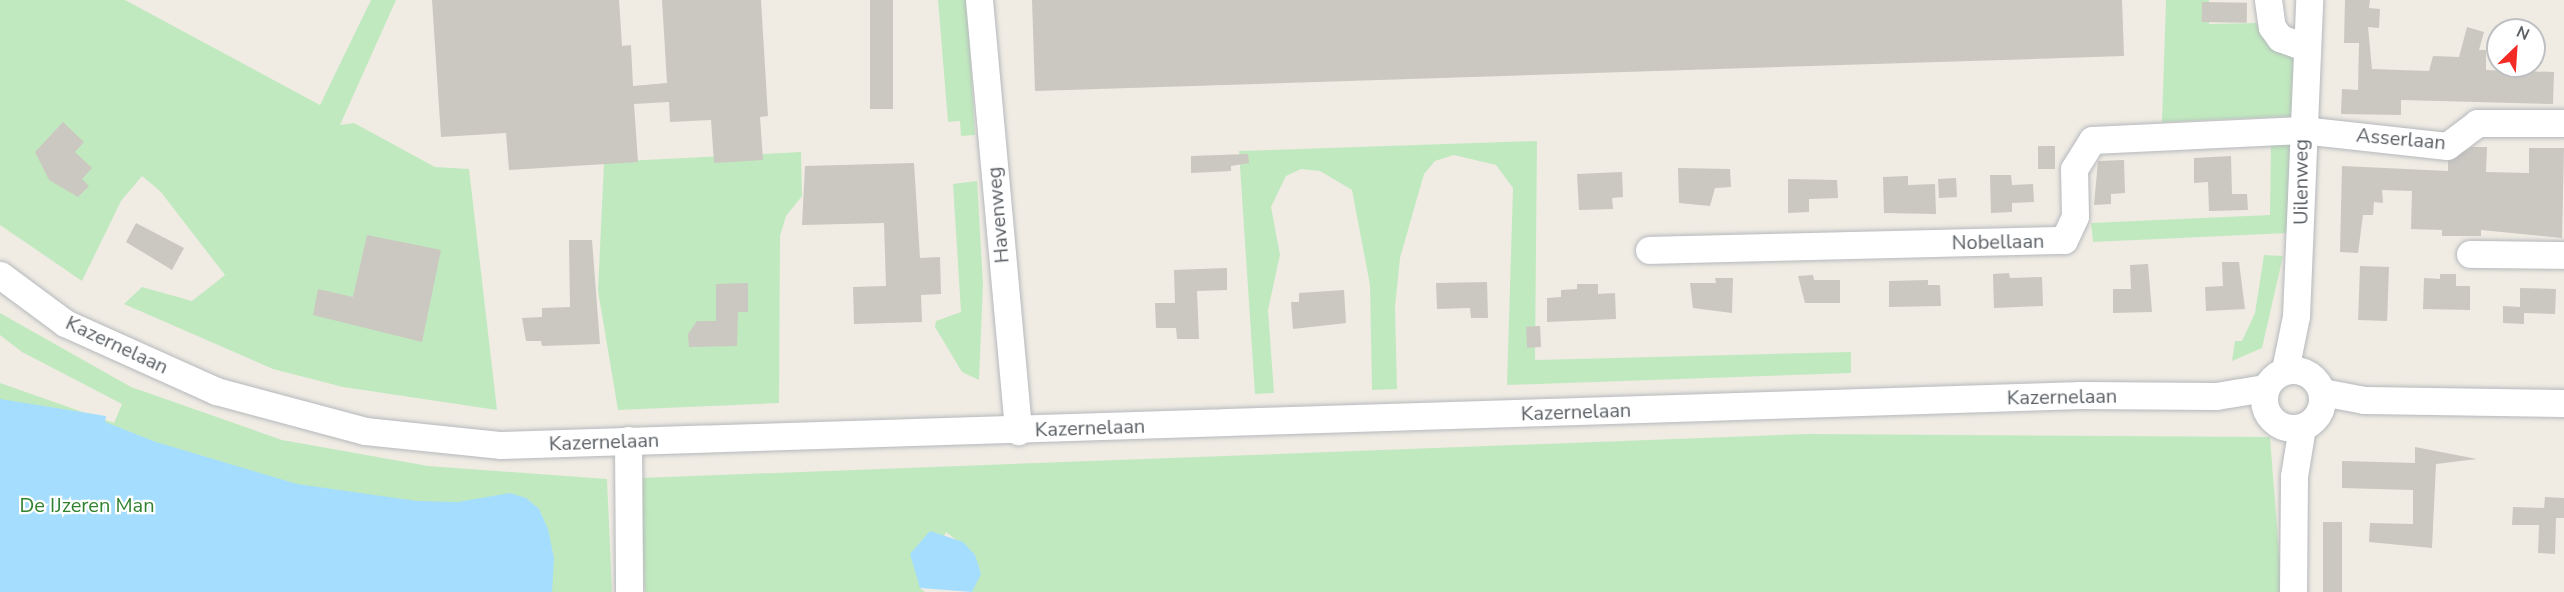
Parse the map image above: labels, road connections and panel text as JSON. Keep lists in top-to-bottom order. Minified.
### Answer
{"streets":{"street":["Asserlaan","Uilenweg","Havenweg","Nobellaan","Kazernelaan"]},"crossings":[["Asserlaan","Uilenweg"],["Asserlaan","Nobellaan"],["Uilenweg","Nobellaan"],["Havenweg","Kazernelaan"]],"parks":["De IJzeren Man"],"north":"top right"}
